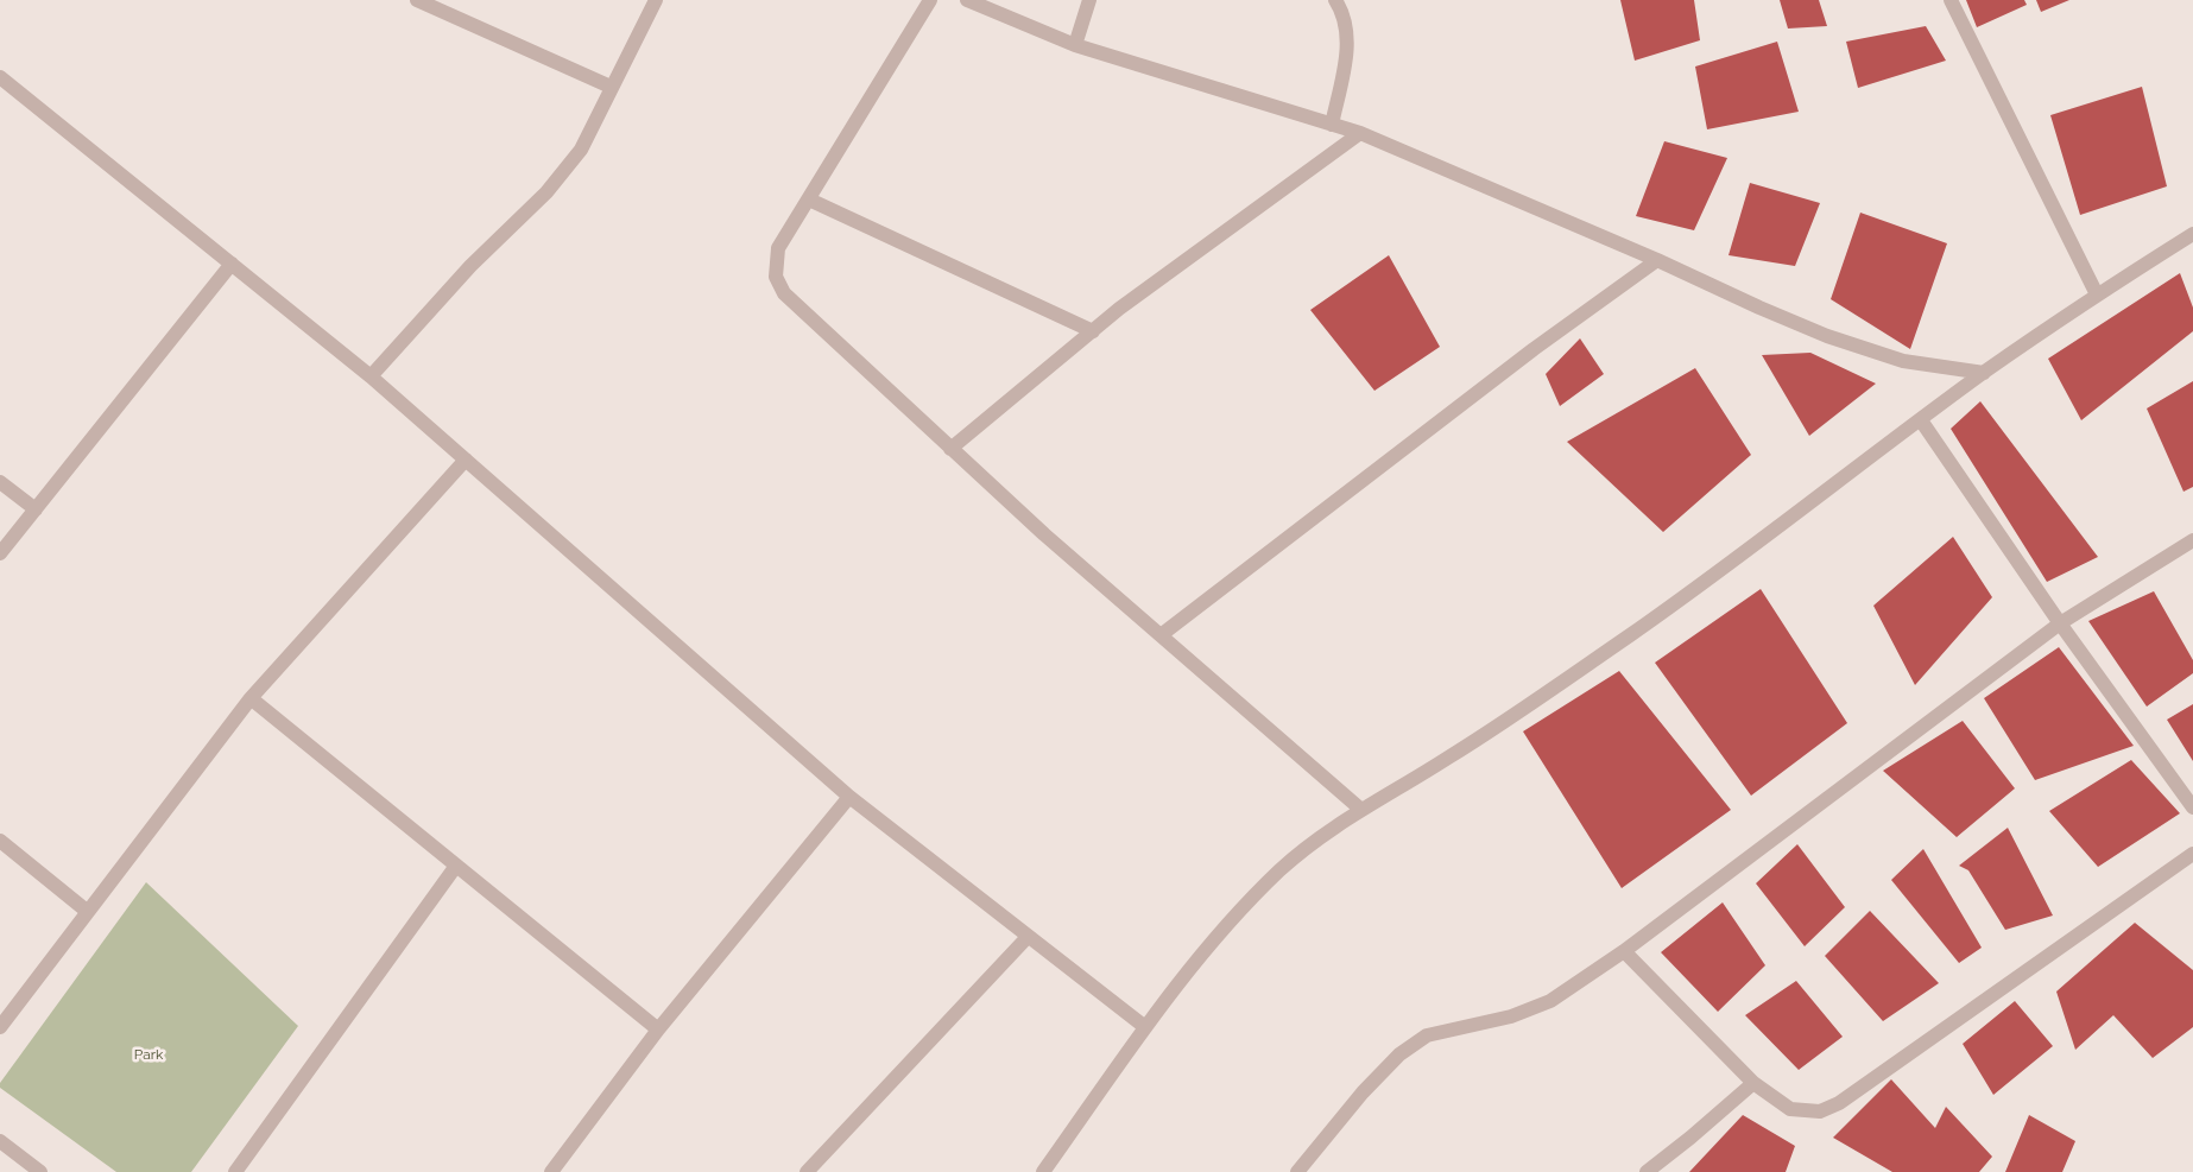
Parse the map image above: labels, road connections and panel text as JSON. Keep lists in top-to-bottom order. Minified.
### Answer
{"parks":["Park"]}
